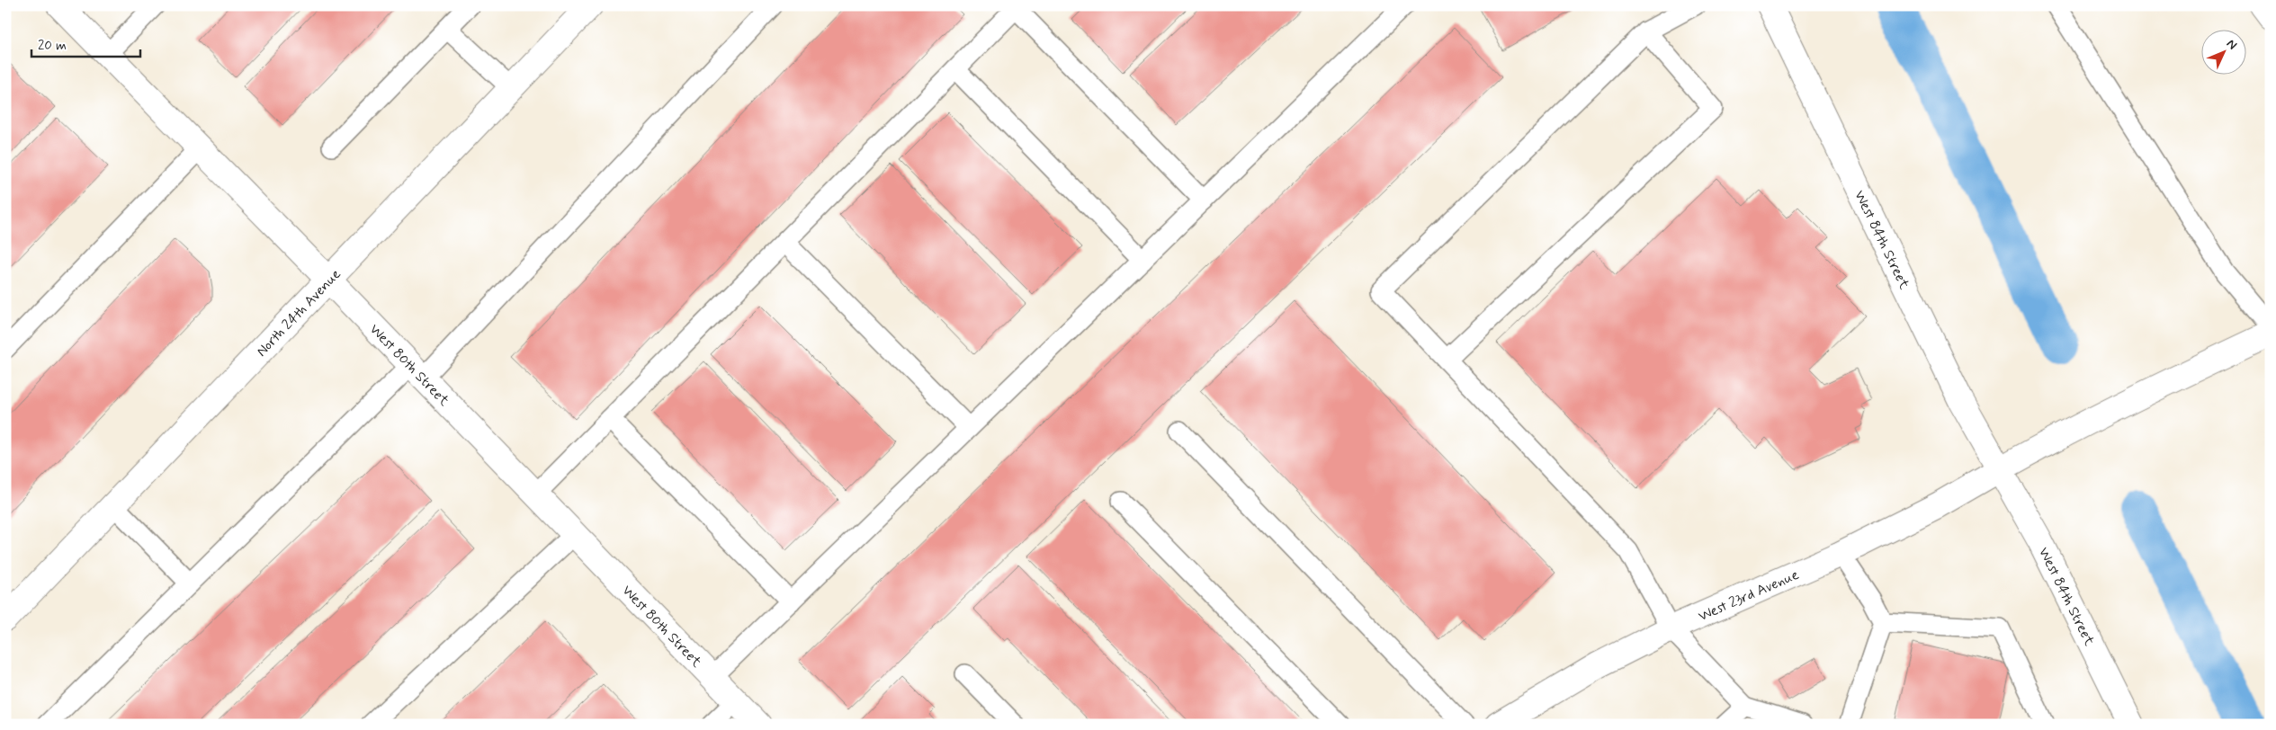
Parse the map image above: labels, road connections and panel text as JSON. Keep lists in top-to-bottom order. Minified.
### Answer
{"streets":{"main road":["West 84th Street","North 24th Avenue","West 80th Street","West 23rd Avenue"]},"crossings":[["West 84th Street","West 23rd Avenue"],["North 24th Avenue","West 80th Street"]],"scale_bar":"20 m","north":"top right"}
